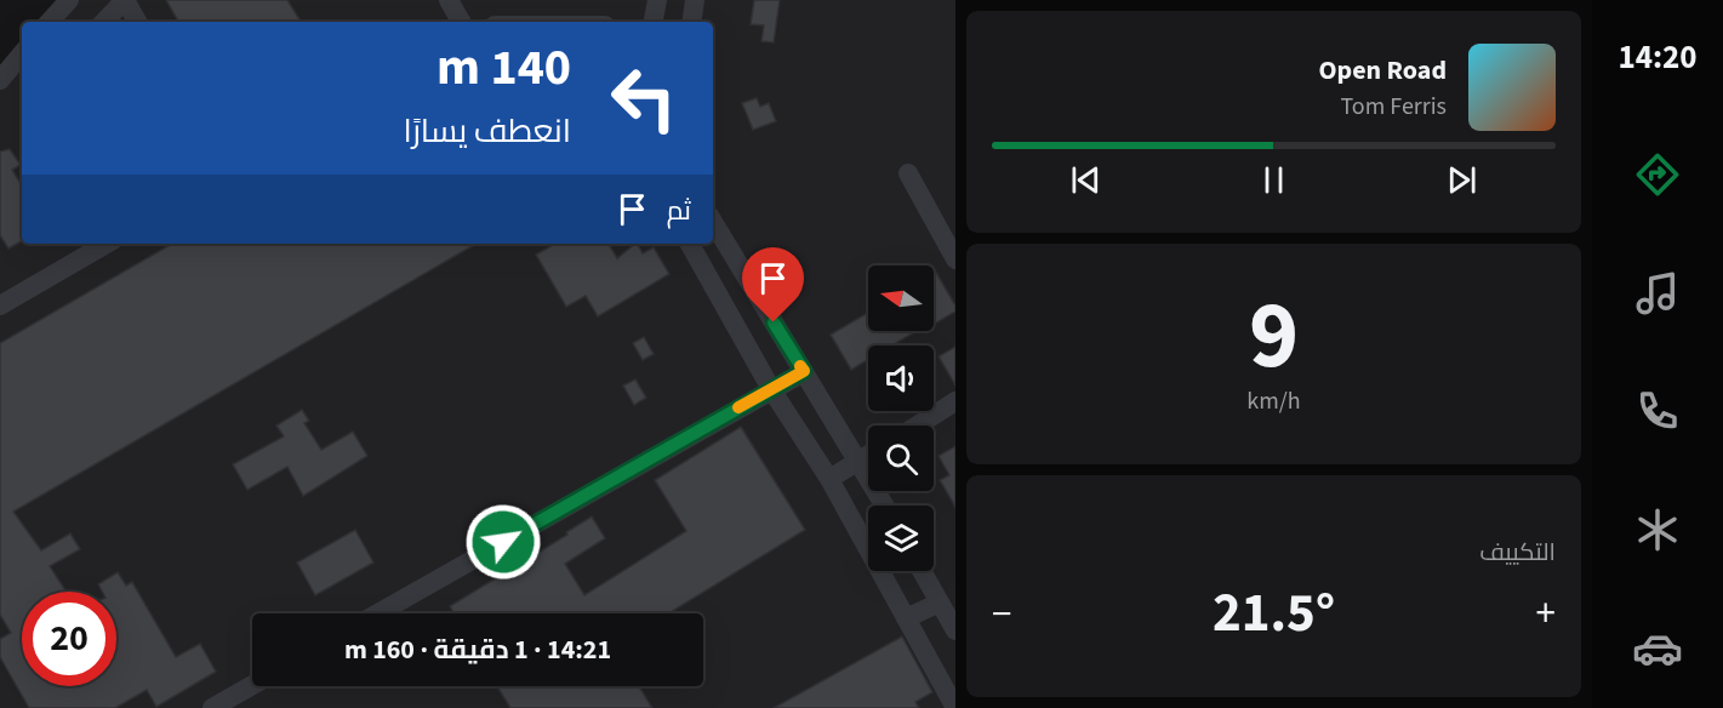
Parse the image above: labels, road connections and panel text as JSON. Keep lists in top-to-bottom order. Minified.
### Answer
{"north":"left","page":{"tabs":"14:20","turn":["140 m","انعطف يسارًا"],"song":["Open Road","Tom Ferris"],"then":"ثم","tile":[["9","km/h"],"التكييف"],"heat":["−","21.5°","+"],"limit":"20","trip":"14:21 · 1 دقيقة · 160 m"}}
